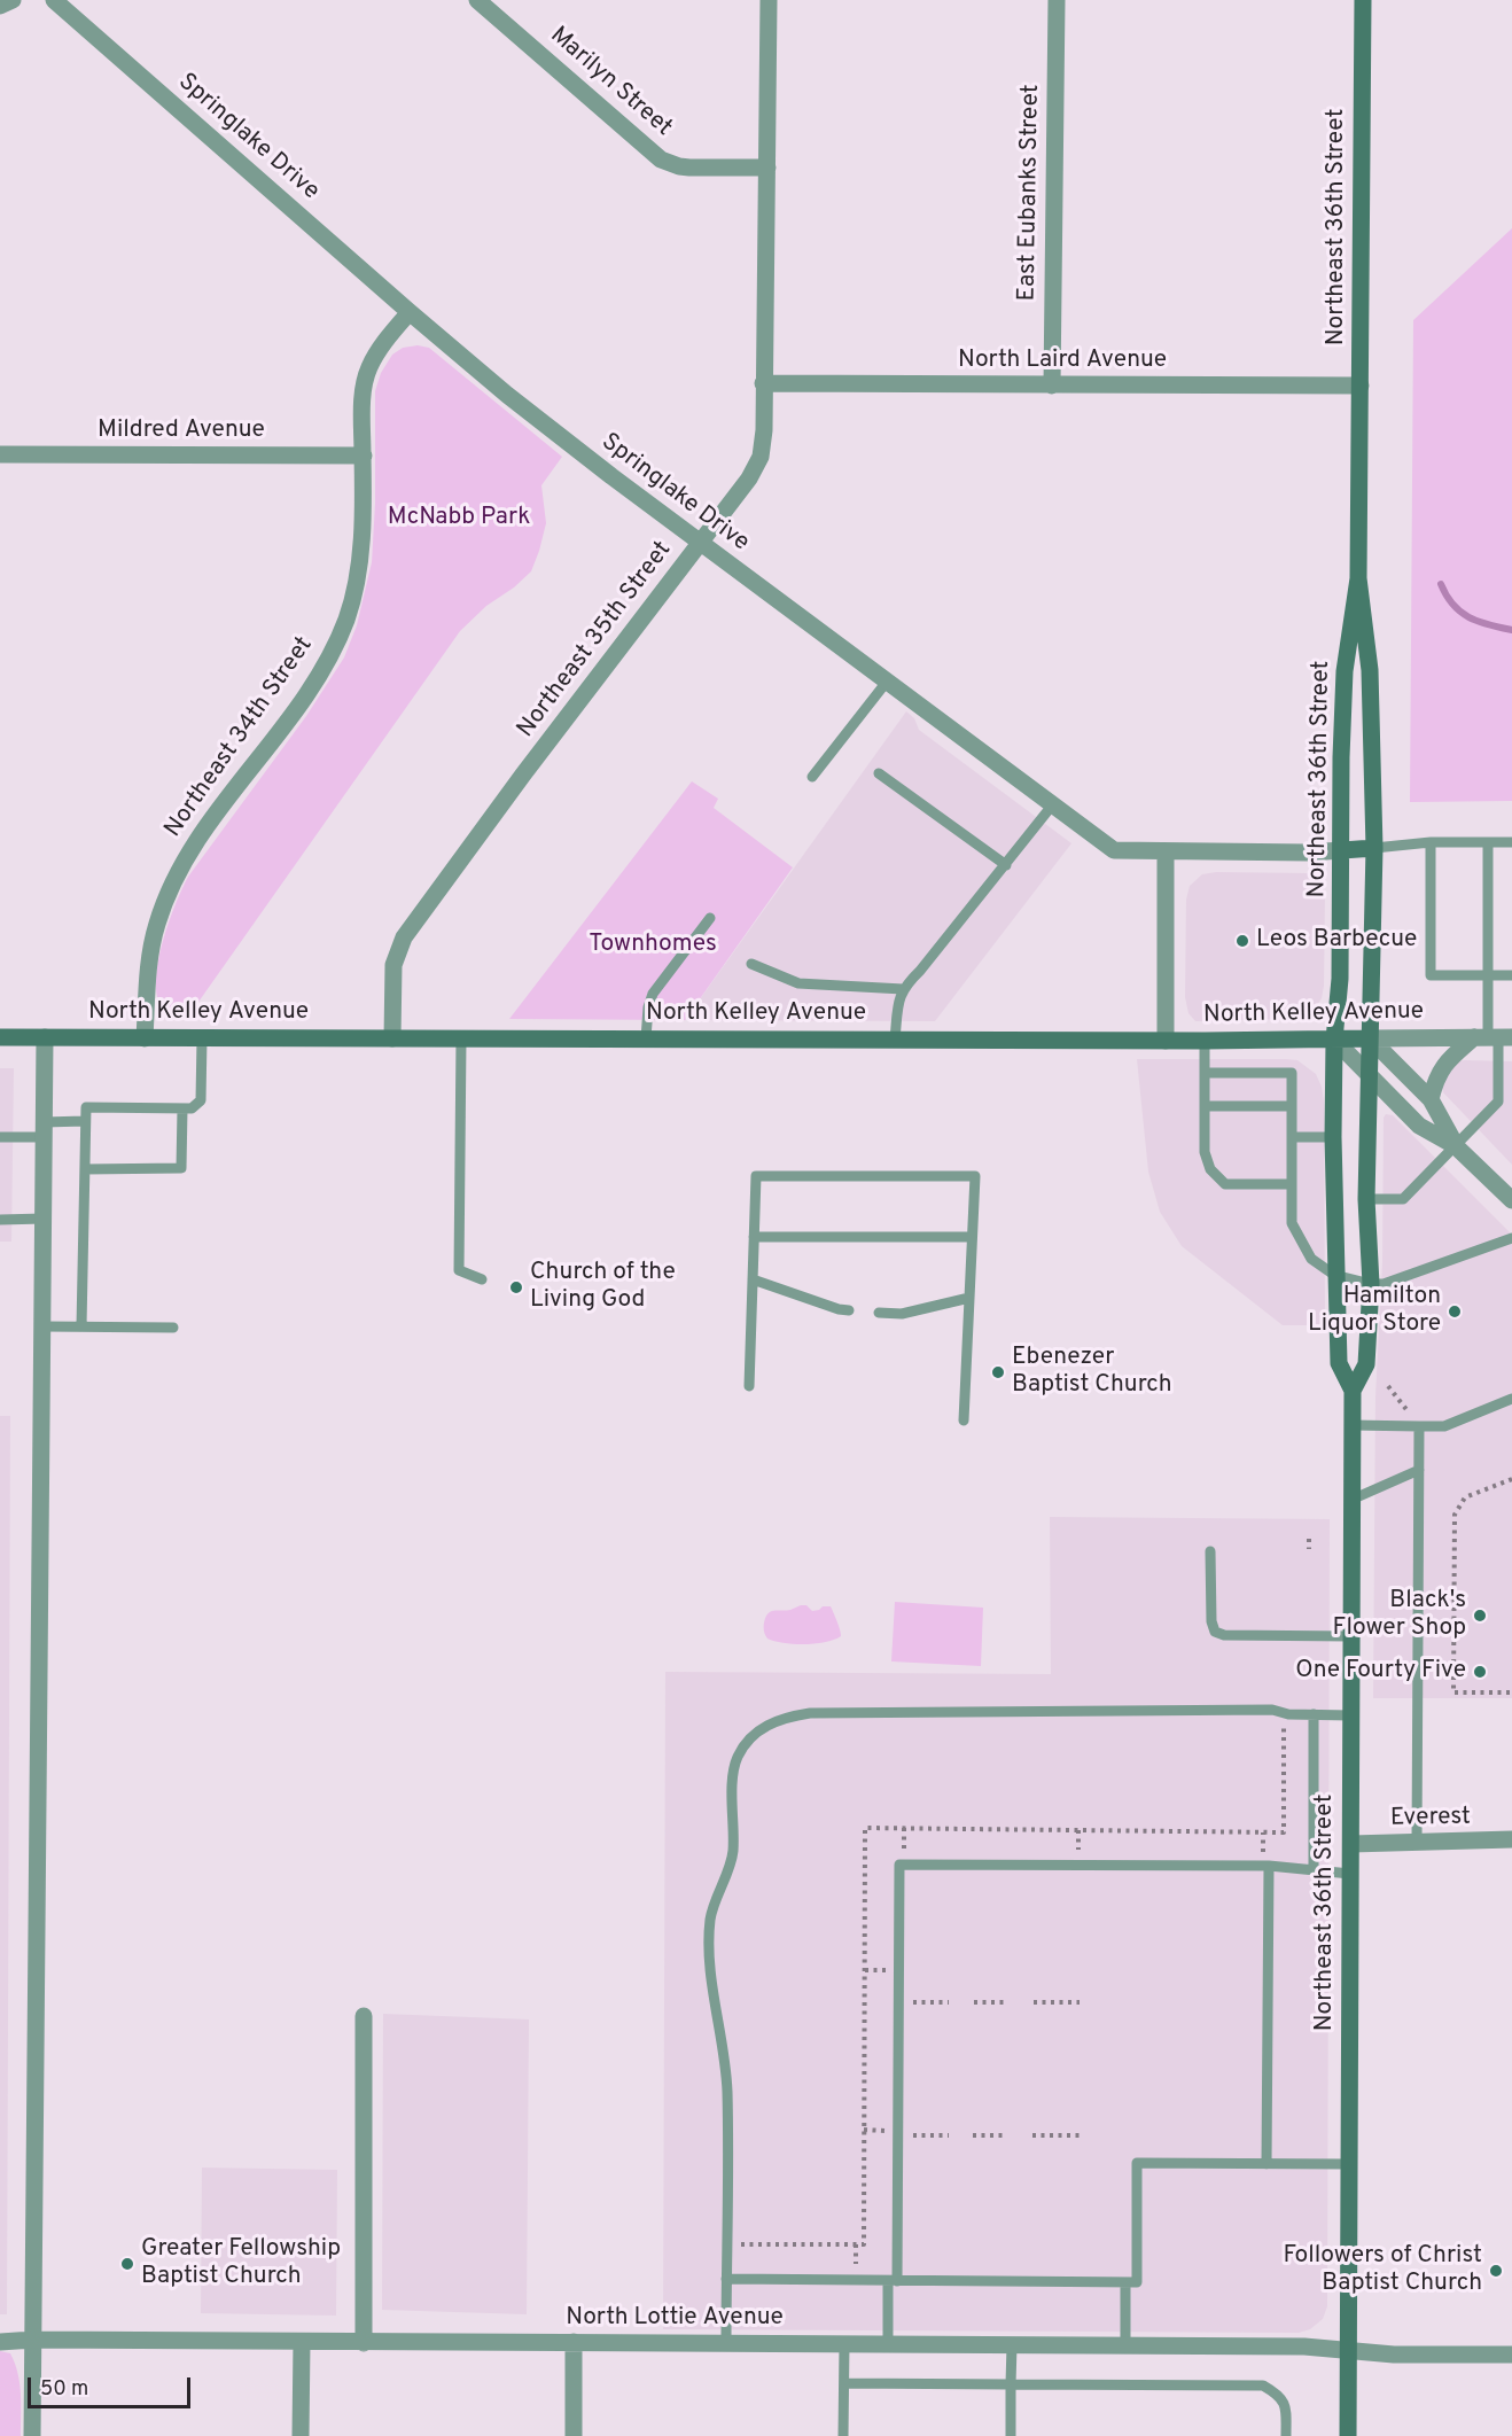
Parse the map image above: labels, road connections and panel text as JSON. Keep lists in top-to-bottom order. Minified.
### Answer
{"streets":{"main road":["Northeast 36th Street","North Kelley Avenue"],"street":["Marilyn Street","Springlake Drive","East Eubanks Street","North Laird Avenue","Mildred Avenue","Northeast 35th Street","Northeast 34th Street","Everest","North Lottie Avenue"]},"crossings":[["Marilyn Street","Northeast 35th Street"],["Springlake Drive","Northeast 36th Street"],["Springlake Drive","Northeast 35th Street"],["Springlake Drive","Northeast 34th Street"],["East Eubanks Street","North Laird Avenue"],["Northeast 36th Street","North Laird Avenue"],["Northeast 36th Street","North Kelley Avenue"],["Northeast 36th Street","Everest"],["Northeast 36th Street","North Lottie Avenue"],["North Laird Avenue","Northeast 35th Street"],["Mildred Avenue","Northeast 34th Street"],["Northeast 35th Street","North Kelley Avenue"],["Northeast 34th Street","North Kelley Avenue"]],"parks":["McNabb Park","Townhomes"],"places":["Leos Barbecue","Church of the Living God","Hamilton Liquor Store","Ebenezer Baptist Church","Black's Flower Shop","One Fourty Five","Greater Fellowship Baptist Church","Followers of Christ Baptist Church"],"scale_bar":"50 m"}
